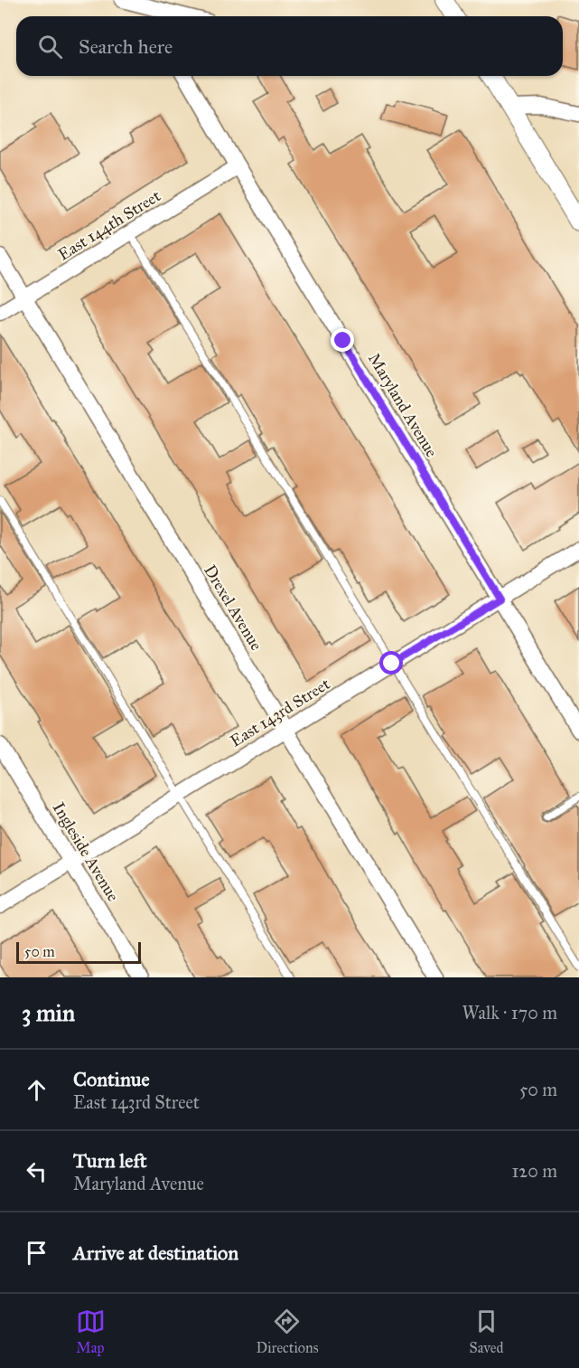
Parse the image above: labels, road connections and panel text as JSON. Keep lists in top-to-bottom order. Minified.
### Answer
{"streets":{"street":["East 144th Street","Maryland Avenue","Drexel Avenue","East 143rd Street","Ingleside Avenue"]},"crossings":[["East 144th Street","Maryland Avenue"],["East 144th Street","Drexel Avenue"],["Maryland Avenue","East 143rd Street"],["Drexel Avenue","East 143rd Street"],["East 143rd Street","Ingleside Avenue"]],"scale_bar":"50 m","page":{"search":"Search here","scale":"50 m","heading":["3 min","Walk · 170 m"],"list":[["Continue","East 143rd Street","50 m"],["Turn left","Maryland Avenue","120 m"],"Arrive at destination"],"nav":["Map","Directions","Saved"]}}
